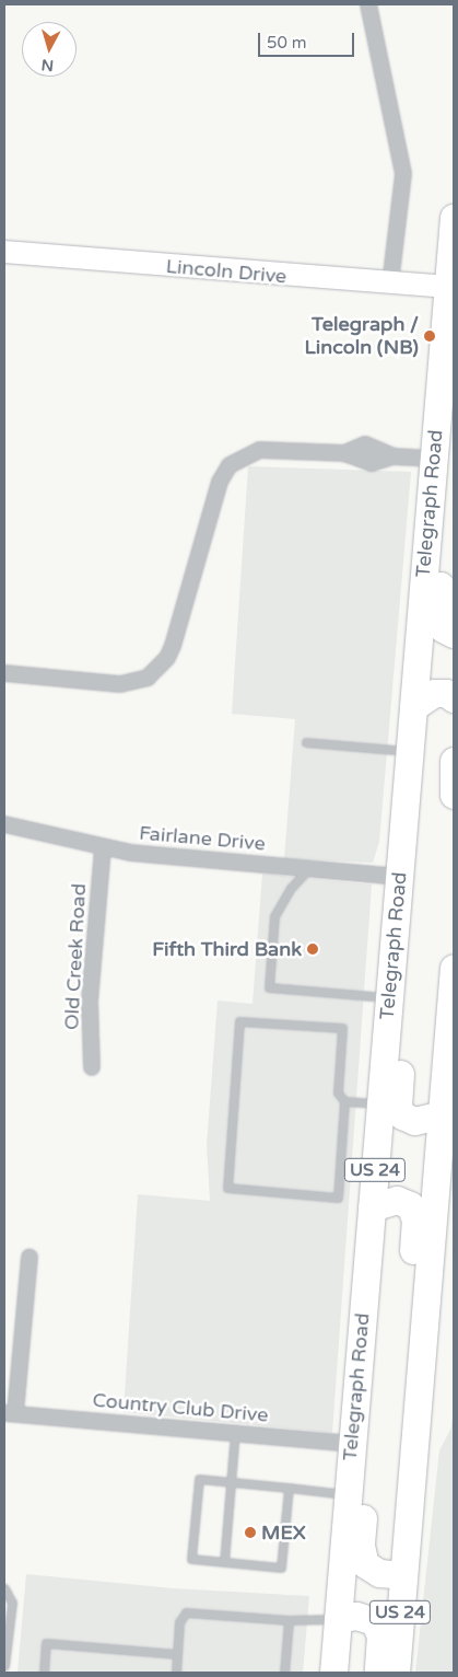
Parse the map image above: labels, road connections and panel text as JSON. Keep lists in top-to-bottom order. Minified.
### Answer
{"streets":{"highway":["Telegraph Road","US 24"],"street":["Lincoln Drive","Fairlane Drive","Old Creek Road","Country Club Drive"]},"crossings":[["Lincoln Drive","Telegraph Road"],["Telegraph Road","Fairlane Drive"],["Telegraph Road","Country Club Drive"],["Fairlane Drive","Old Creek Road"]],"places":["Telegraph / Lincoln (NB)","Fifth Third Bank","MEX"],"scale_bar":"50 m","north":"bottom"}
